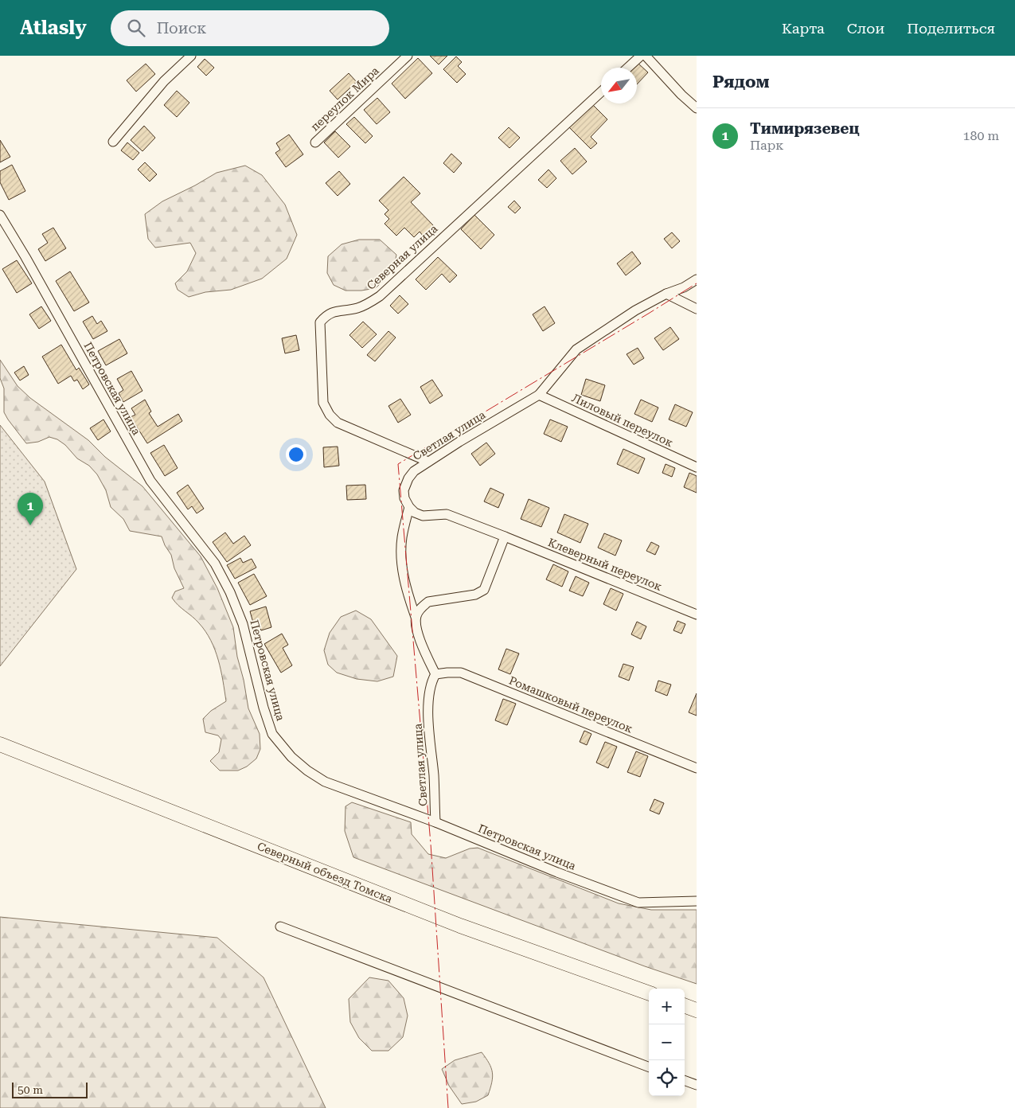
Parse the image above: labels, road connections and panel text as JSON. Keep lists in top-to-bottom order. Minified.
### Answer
{"streets":{"main road":["Северный объезд Томска"],"street":["переулок Мира","Северная улица","Петровская улица","Лиловый переулок","Светлая улица","Клеверный переулок","Ромашковый переулок"]},"crossings":[["Северная улица","Светлая улица"],["Петровская улица","Светлая улица"],["Лиловый переулок","Светлая улица"],["Светлая улица","Ромашковый переулок"]],"scale_bar":"50 m","north":"bottom left","page":{"header":"Atlasly","search":"Поиск","nav":["Карта","Слои","Поделиться"],"heading":"Рядом","list":[{"mark":"1","name":"Тимирязевец","note":"Парк","value":"180 m"}],"pins":"1","map_buttons":["+","−"],"scale":"50 m"}}
